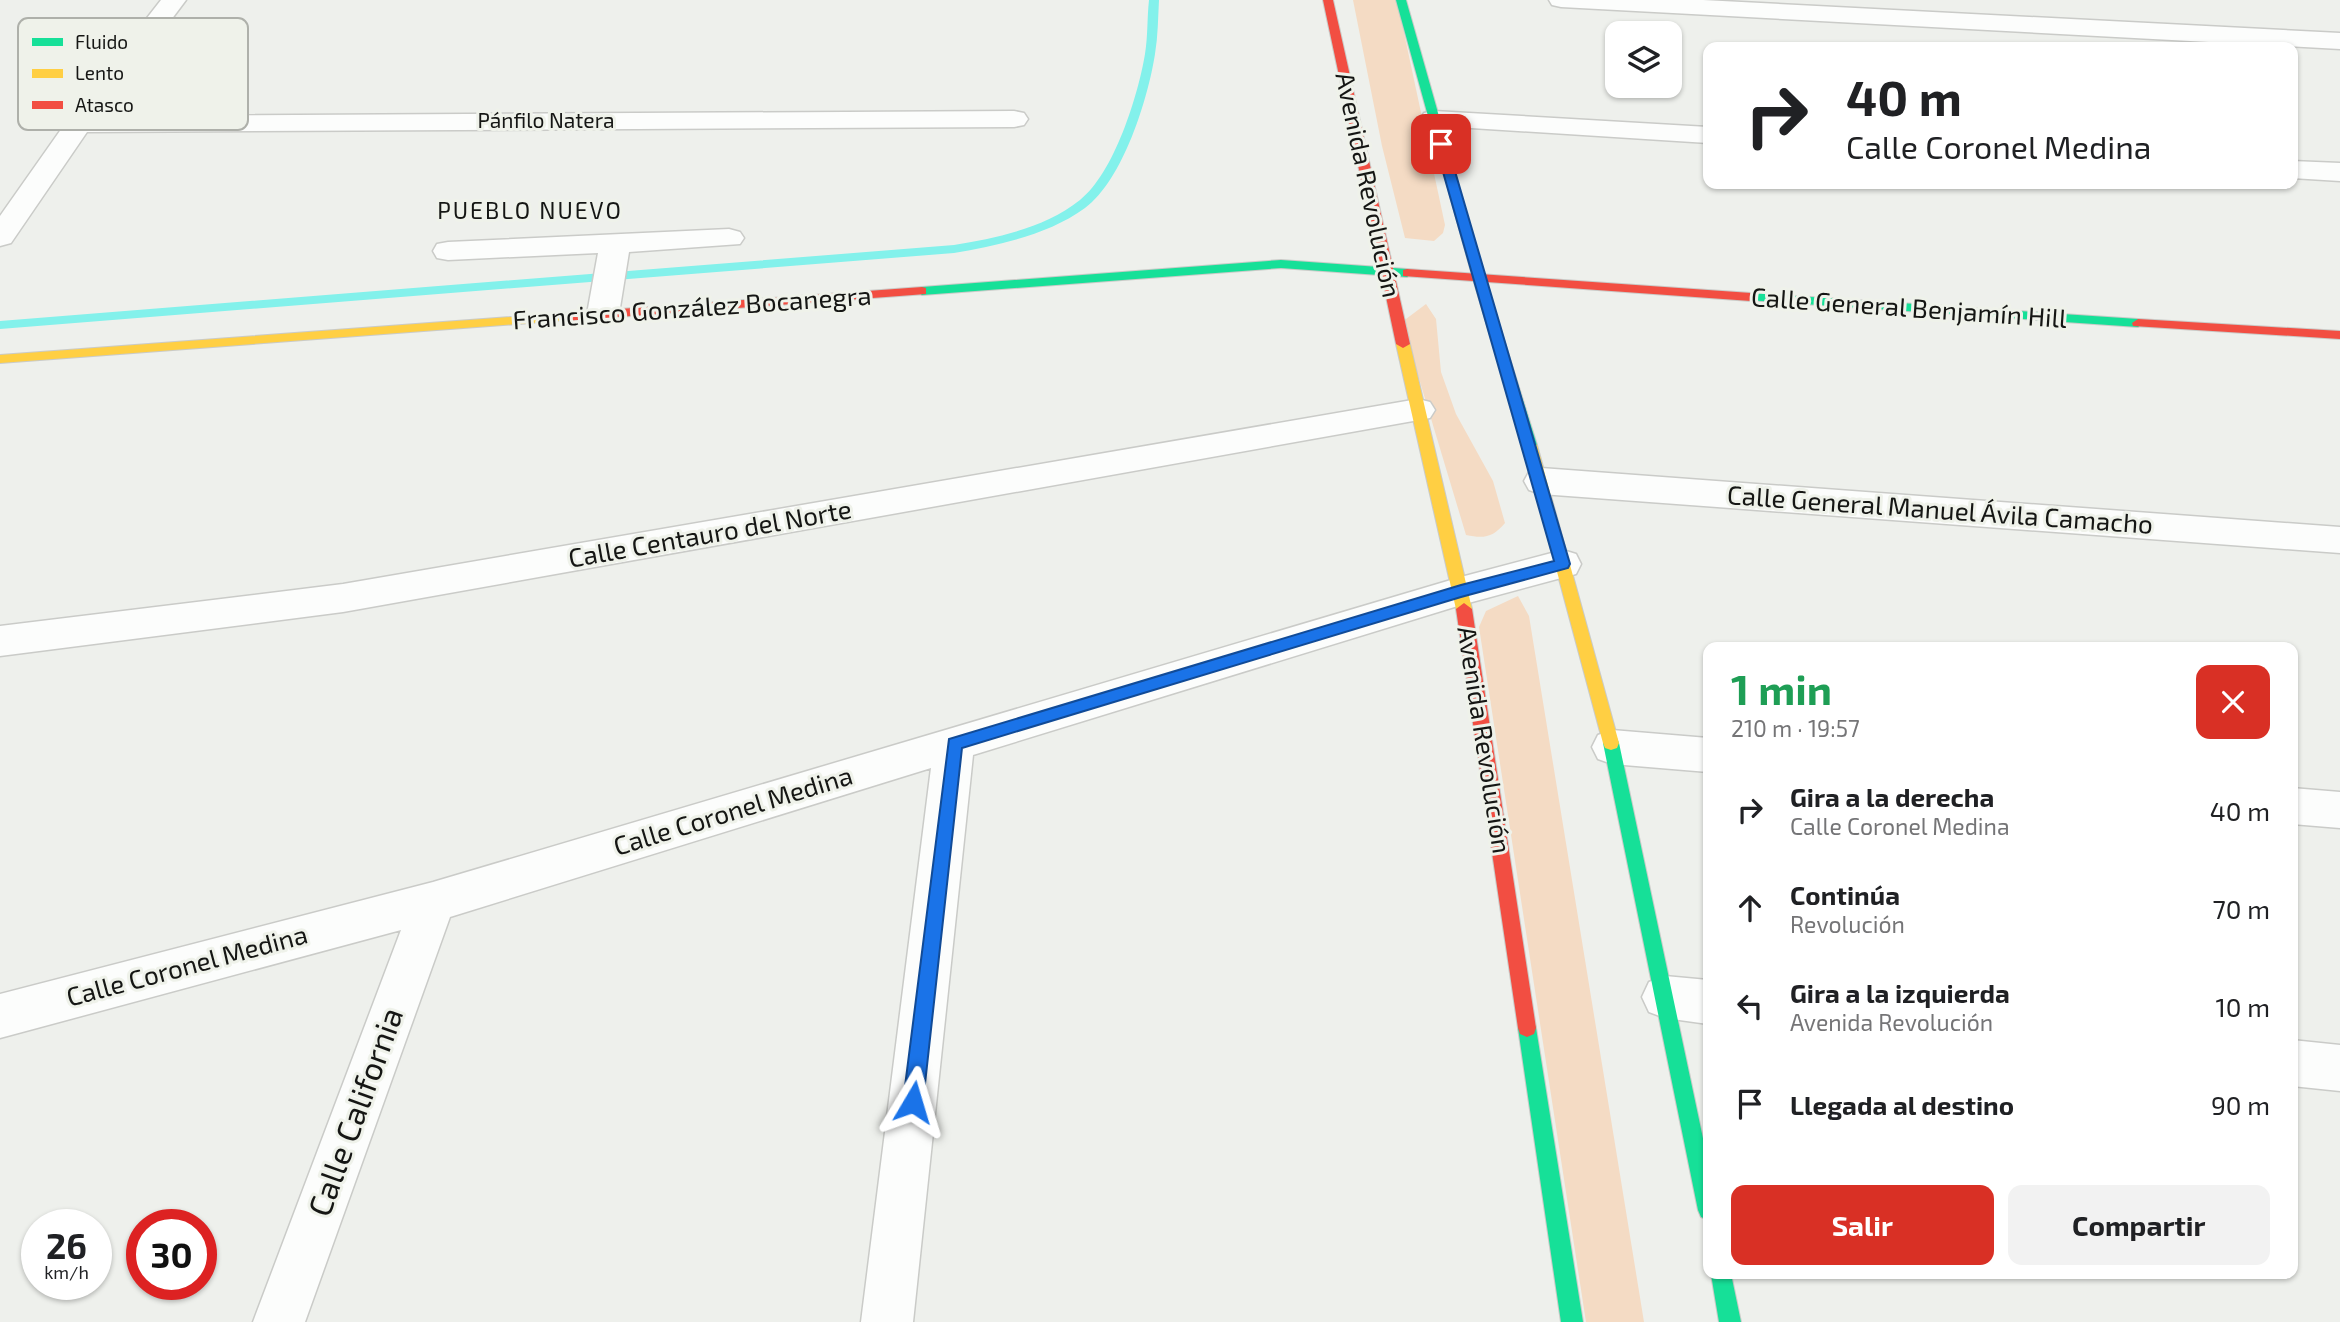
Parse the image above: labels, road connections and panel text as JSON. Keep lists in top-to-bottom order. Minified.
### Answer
{"streets":{"street":["Pánfilo Natera","Avenida Revolución","Francisco González Bocanegra","Calle General Benjamín Hill","Calle General Manuel Ávila Camacho","Calle Centauro del Norte","Calle Coronel Medina","Calle California"]},"crossings":[["Avenida Revolución","Francisco González Bocanegra"],["Avenida Revolución","Calle Centauro del Norte"],["Avenida Revolución","Calle Coronel Medina"],["Francisco González Bocanegra","Calle General Benjamín Hill"],["Calle Coronel Medina","Calle California"]],"districts":["PUEBLO NUEVO"],"legend":["Fluido","Lento","Atasco"],"page":{"turn":["40 m","Calle Coronel Medina"],"heading":["1 min","210 m · 19:57"],"list":[{"name":"Gira a la derecha","note":"Calle Coronel Medina","value":"40 m"},{"name":"Continúa","note":"Revolución","value":"70 m"},{"name":"Gira a la izquierda","note":"Avenida Revolución","value":"10 m"},{"name":"Llegada al destino","value":"90 m"}],"buttons":["Salir","Compartir"],"speed":"26 km/h","limit":"30"}}
